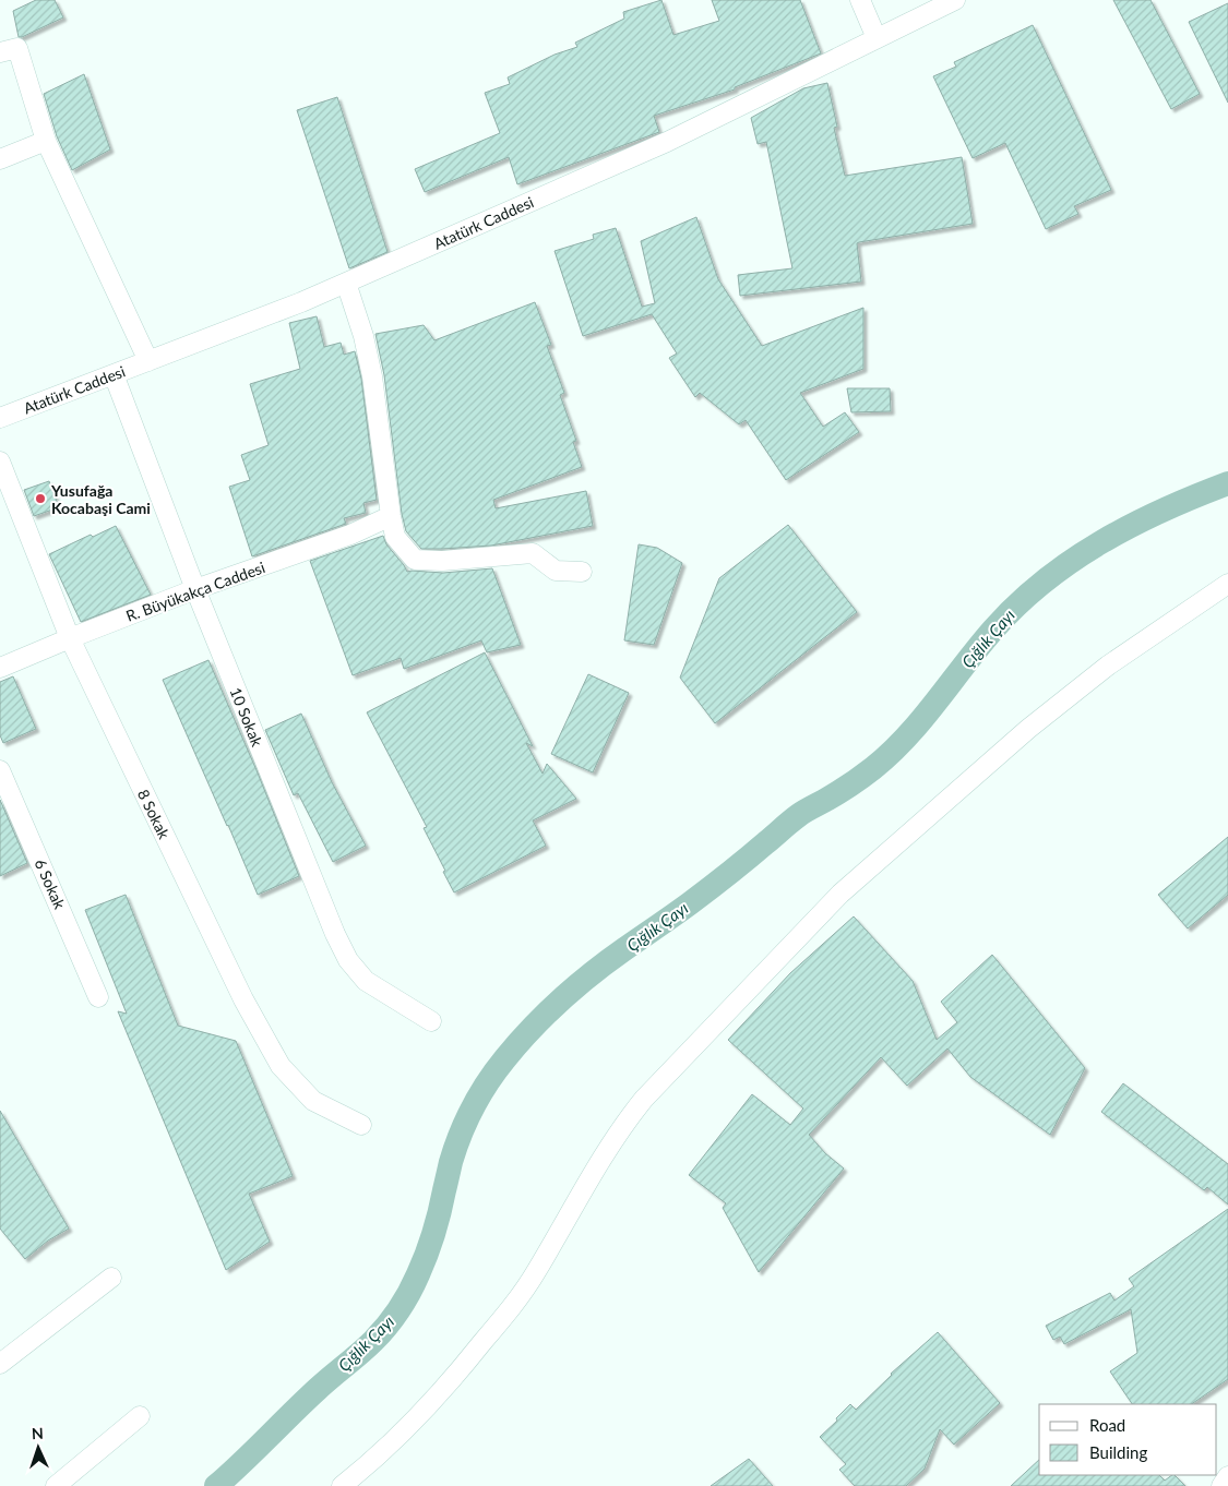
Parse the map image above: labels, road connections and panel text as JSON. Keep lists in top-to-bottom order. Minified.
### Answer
{"streets":{"street":["Atatürk Caddesi","R. Büyükakça Caddesi","10 Sokak","8 Sokak","6 Sokak"]},"crossings":[["Atatürk Caddesi","10 Sokak"],["R. Büyükakça Caddesi","10 Sokak"],["R. Büyükakça Caddesi","8 Sokak"]],"water":["Çığlık Çayı"],"places":["Yusufağa Kocabaşi Cami"],"legend":["Road","Building"],"north":"top"}
